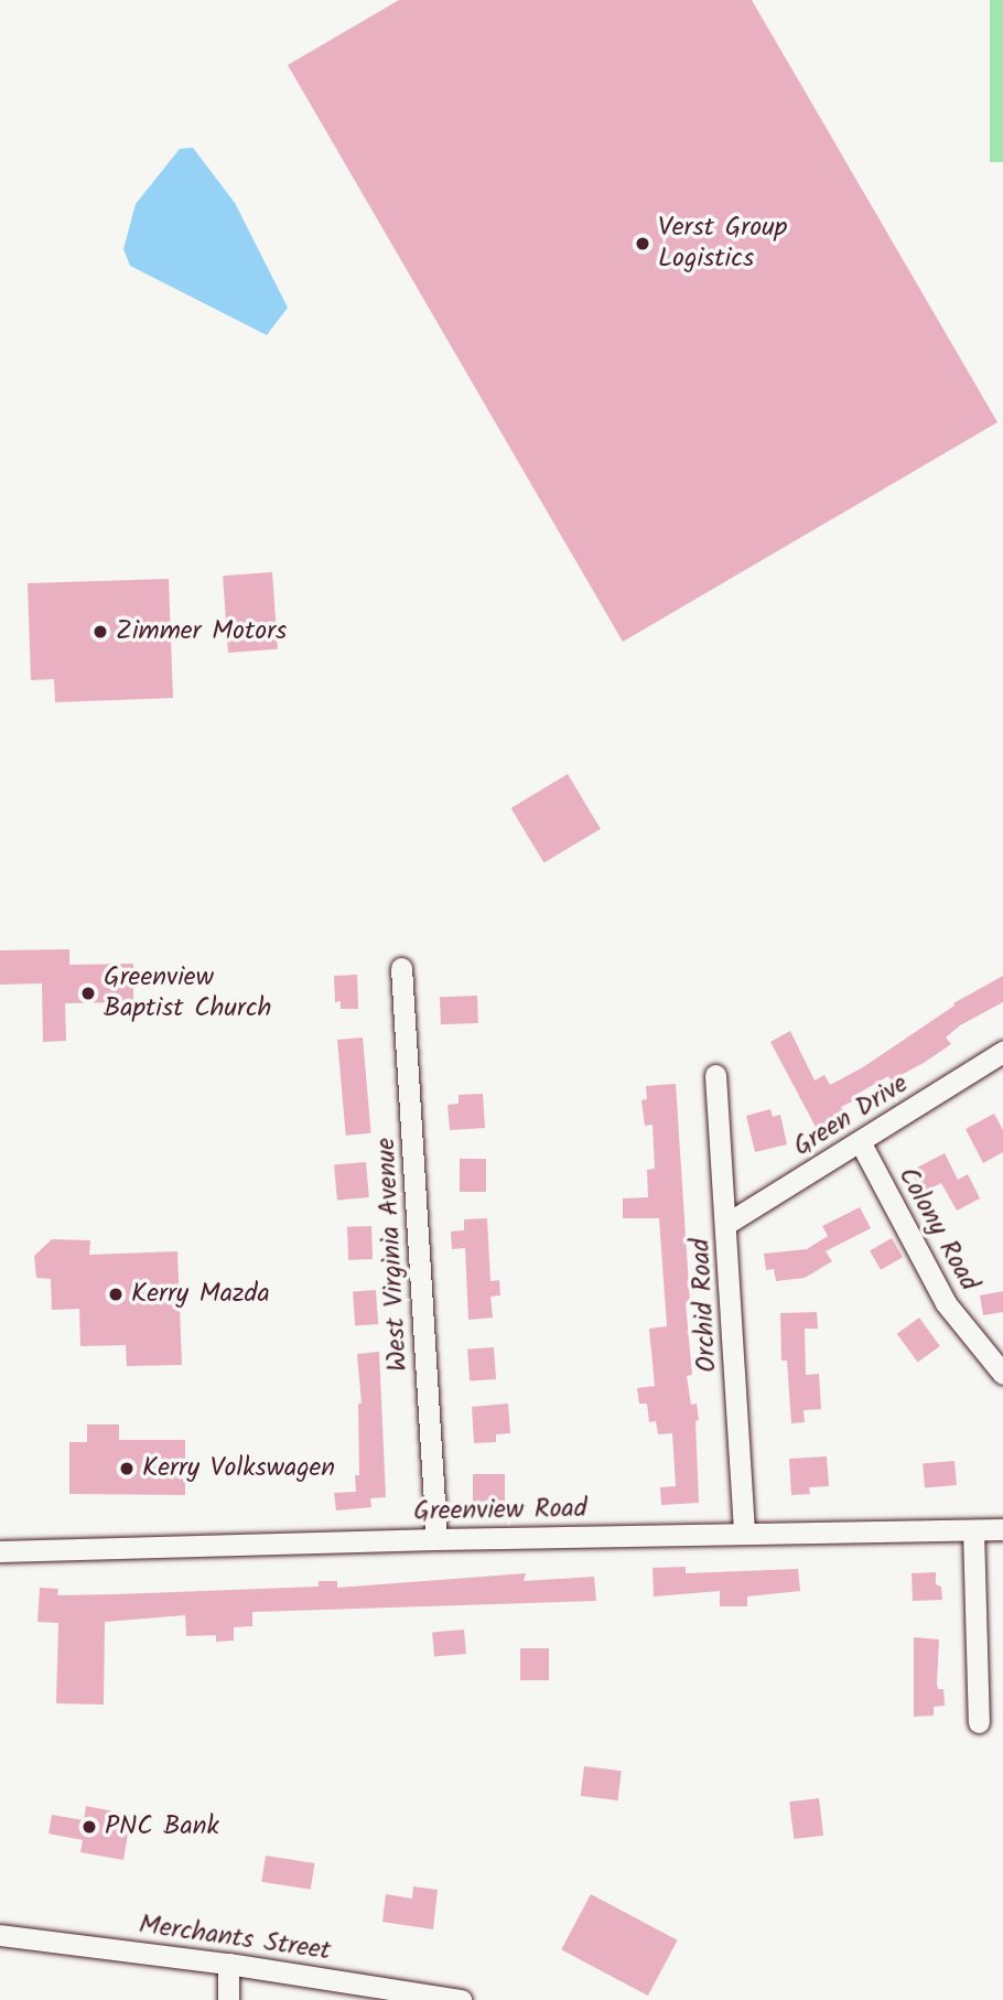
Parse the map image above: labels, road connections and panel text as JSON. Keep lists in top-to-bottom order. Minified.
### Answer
{"streets":{"street":["Green Drive","Colony Road","West Virginia Avenue","Orchid Road","Greenview Road","Merchants Street"]},"crossings":[["Green Drive","Colony Road"],["Green Drive","Orchid Road"],["West Virginia Avenue","Greenview Road"],["Orchid Road","Greenview Road"]],"places":["Verst Group Logistics","Zimmer Motors","Greenview Baptist Church","Kerry Mazda","Kerry Volkswagen","PNC Bank"]}
